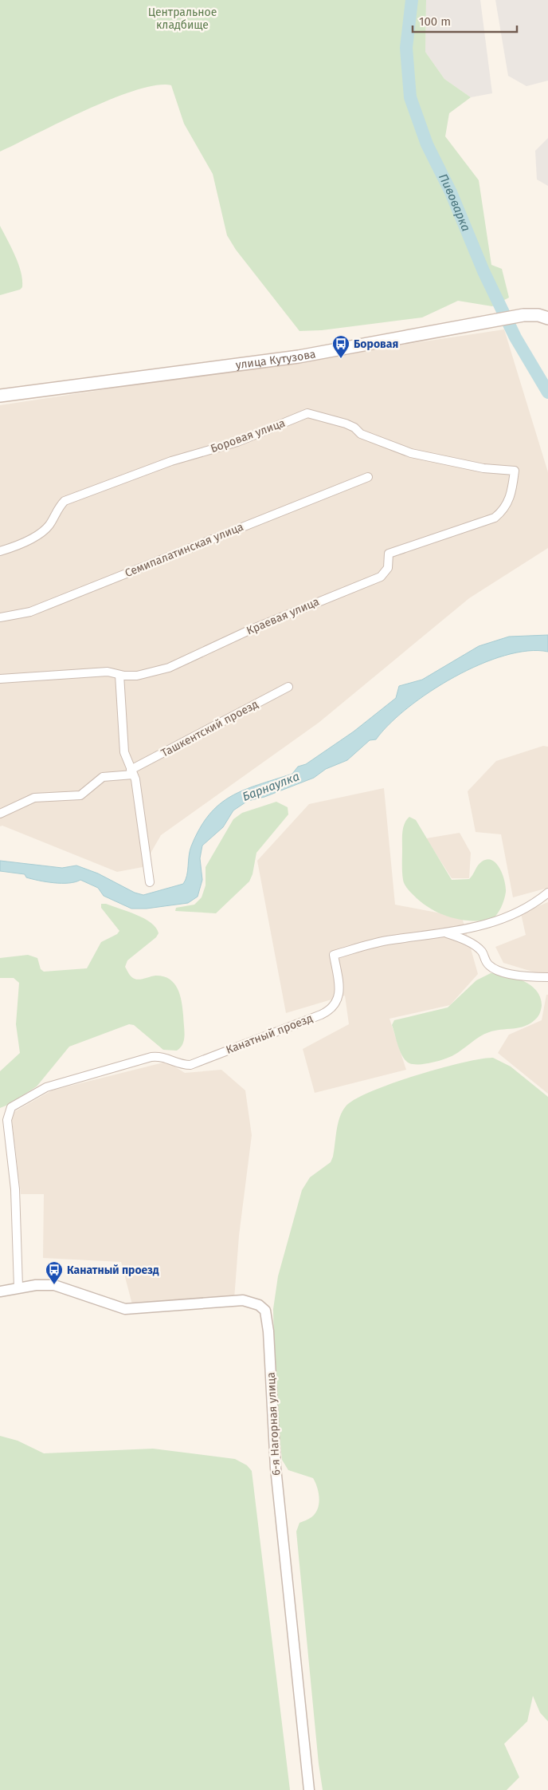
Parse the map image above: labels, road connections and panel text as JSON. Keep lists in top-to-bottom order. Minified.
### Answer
{"streets":{"main road":["улица Кутузова"],"street":["Боровая улица","Семипалатинская улица","Краевая улица","Ташкентский проезд","Канатный проезд","6-я Нагорная улица"]},"crossings":[["Боровая улица","Краевая улица"],["Канатный проезд","6-я Нагорная улица"]],"water":["Пивоварка","Барнаулка"],"parks":["Центральное кладбище"],"places":{"bus stop":["Боровая","Канатный проезд"]},"scale_bar":"100 m"}
